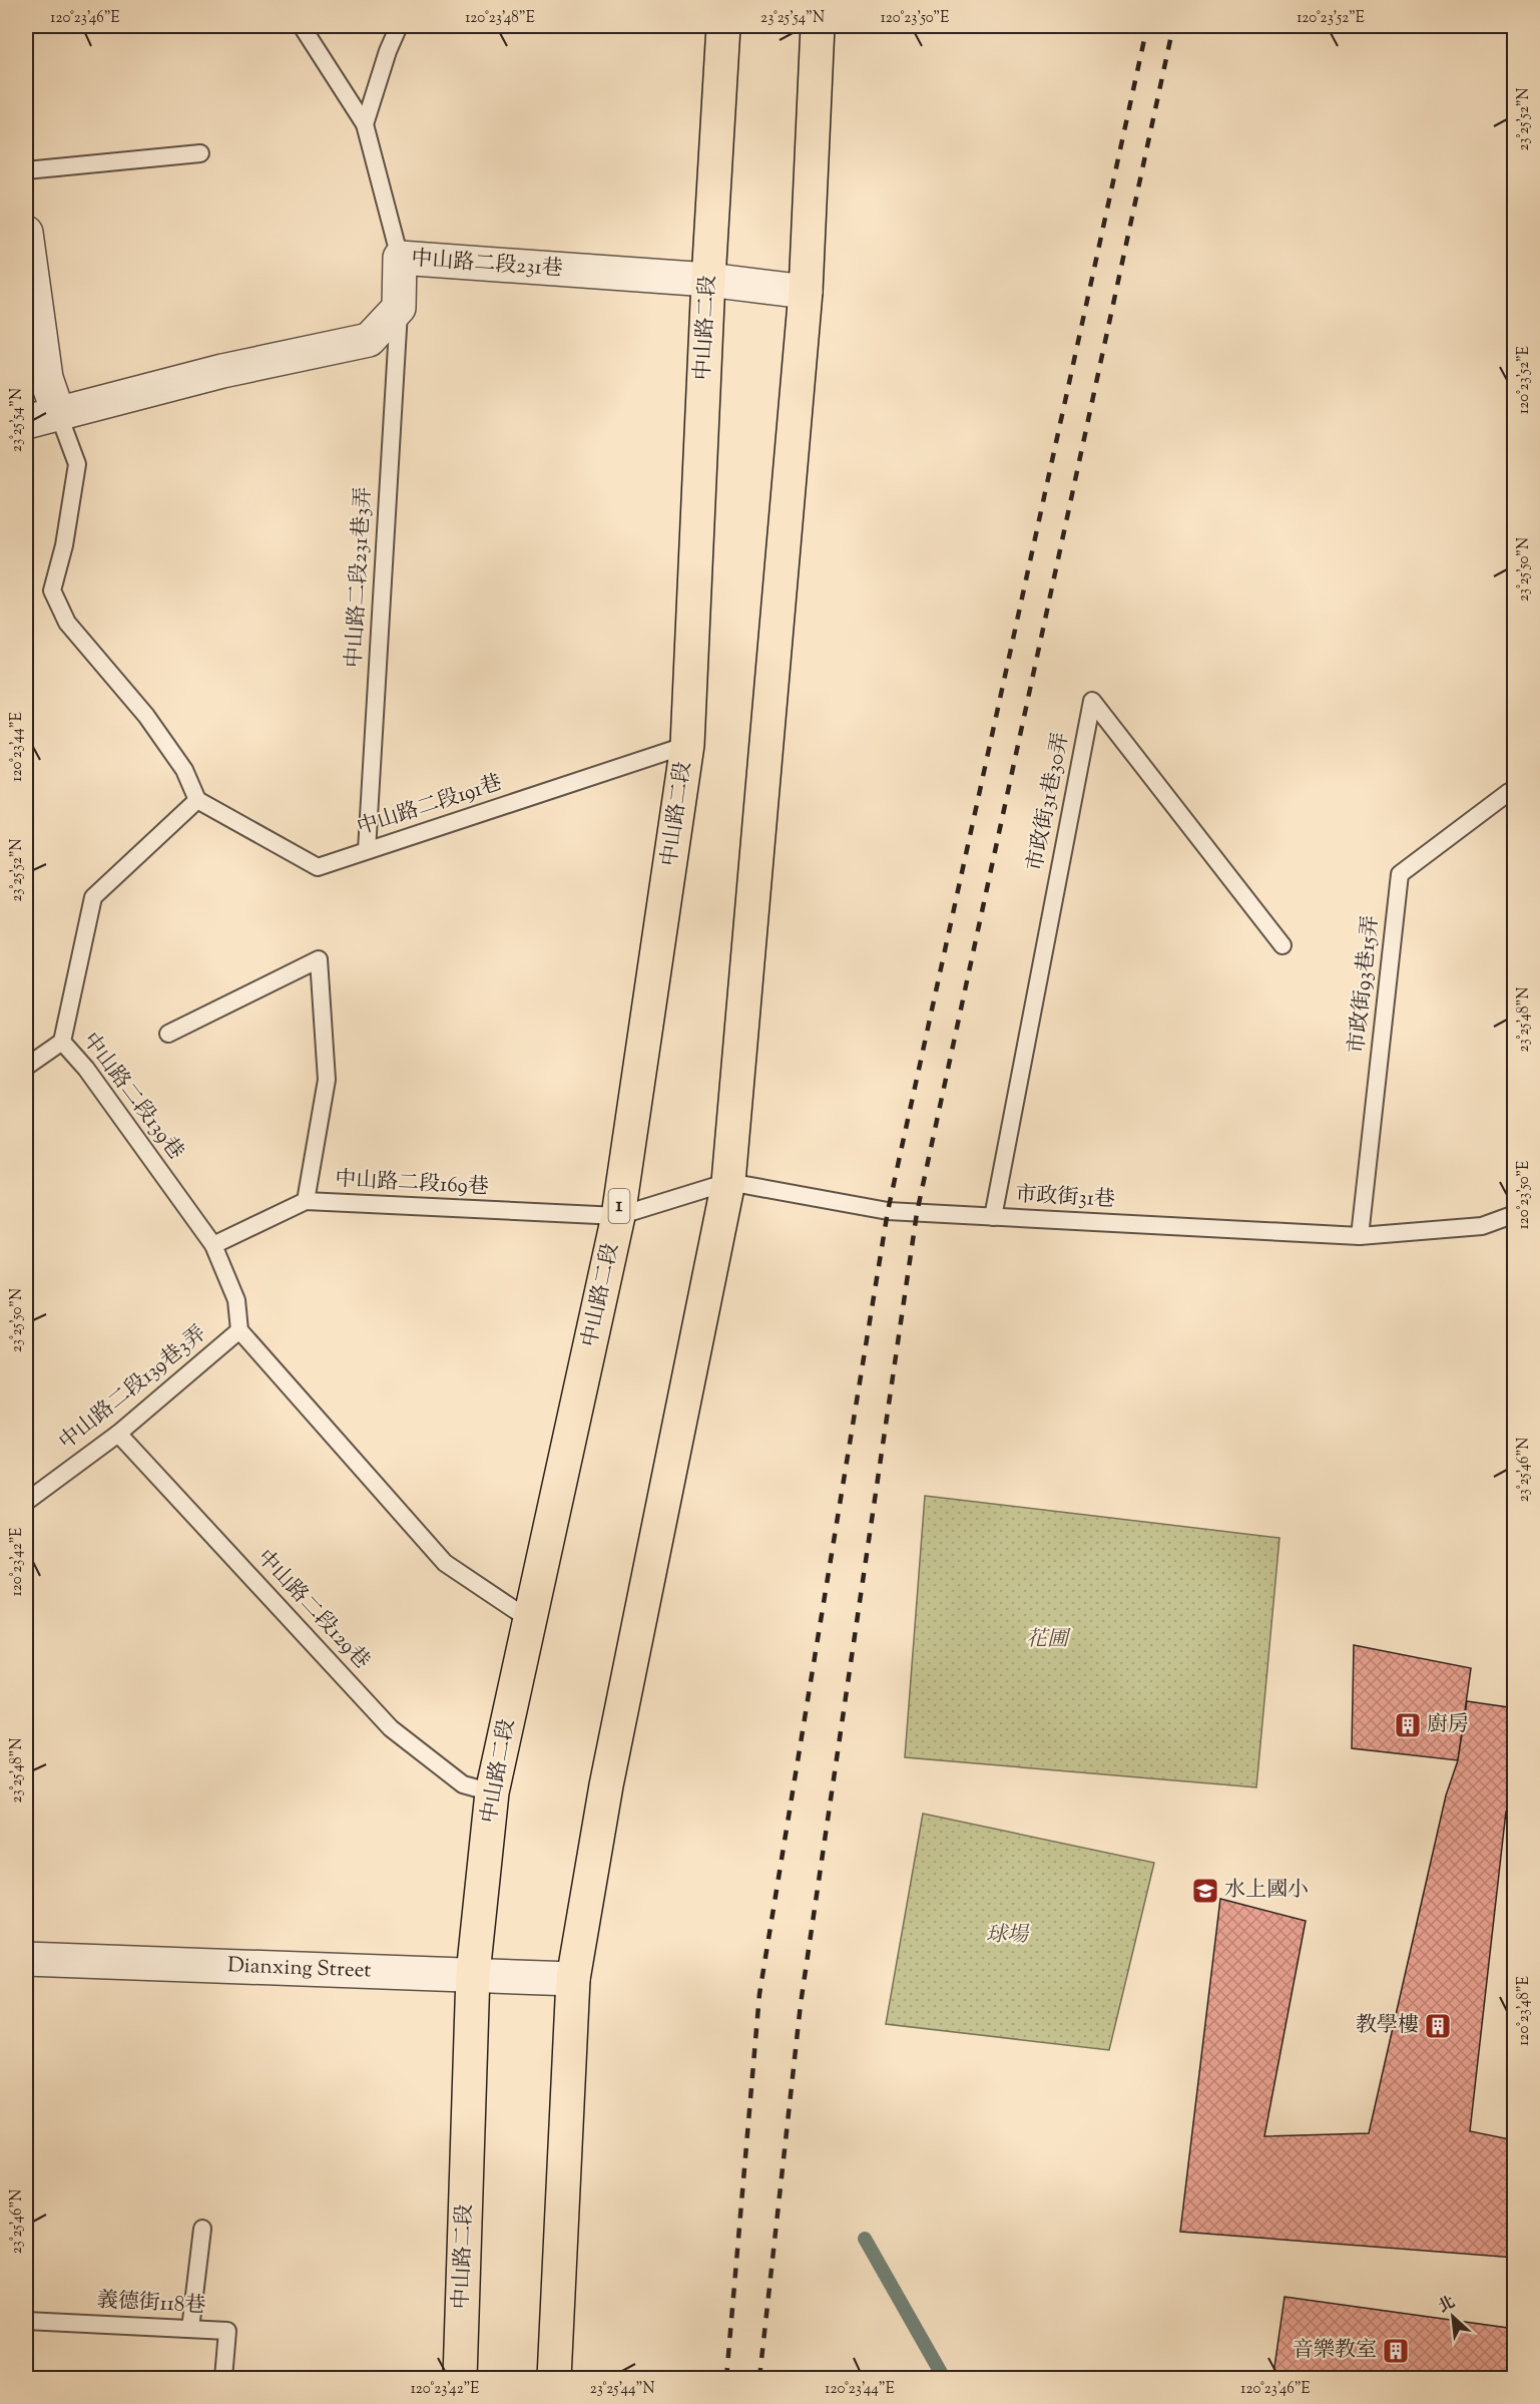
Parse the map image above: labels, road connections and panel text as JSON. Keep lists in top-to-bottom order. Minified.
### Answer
{"streets":{"main road":["中山路二段","1"],"street":["中山路二段231巷","Dianxing Street"],"lane":["中山路二段231巷3弄","市政街31巷30弄","中山路二段191巷","市政街93巷15弄","中山路二段139巷","中山路二段169巷","市政街31巷","中山路二段139巷3弄","中山路二段129巷","義德街118巷"]},"crossings":[["中山路二段231巷","中山路二段"],["中山路二段231巷","中山路二段231巷3弄"],["中山路二段","中山路二段191巷"],["中山路二段","中山路二段169巷"],["中山路二段","市政街31巷"],["中山路二段","中山路二段129巷"],["中山路二段","Dianxing Street"],["中山路二段231巷3弄","中山路二段191巷"],["市政街31巷30弄","市政街31巷"],["中山路二段191巷","中山路二段139巷"],["市政街93巷15弄","市政街31巷"],["中山路二段139巷","中山路二段169巷"],["中山路二段139巷","中山路二段139巷3弄"],["中山路二段169巷","市政街31巷"],["中山路二段139巷3弄","中山路二段129巷"]],"parks":["花圃","球場"],"places":{"building":["廚房","教學樓","音樂教室"],"school or university":["水上國小"]},"north":"top left","coordinates":["120°23'46\"E","120°23'48\"E","23°25'54\"N","120°23'50\"E","120°23'52\"E","23°25'52\"N","23°25'50\"N","120°23'44\"E","23°25'48\"N","23°25'46\"N","120°23'42\"E","23°25'44\"N"]}
